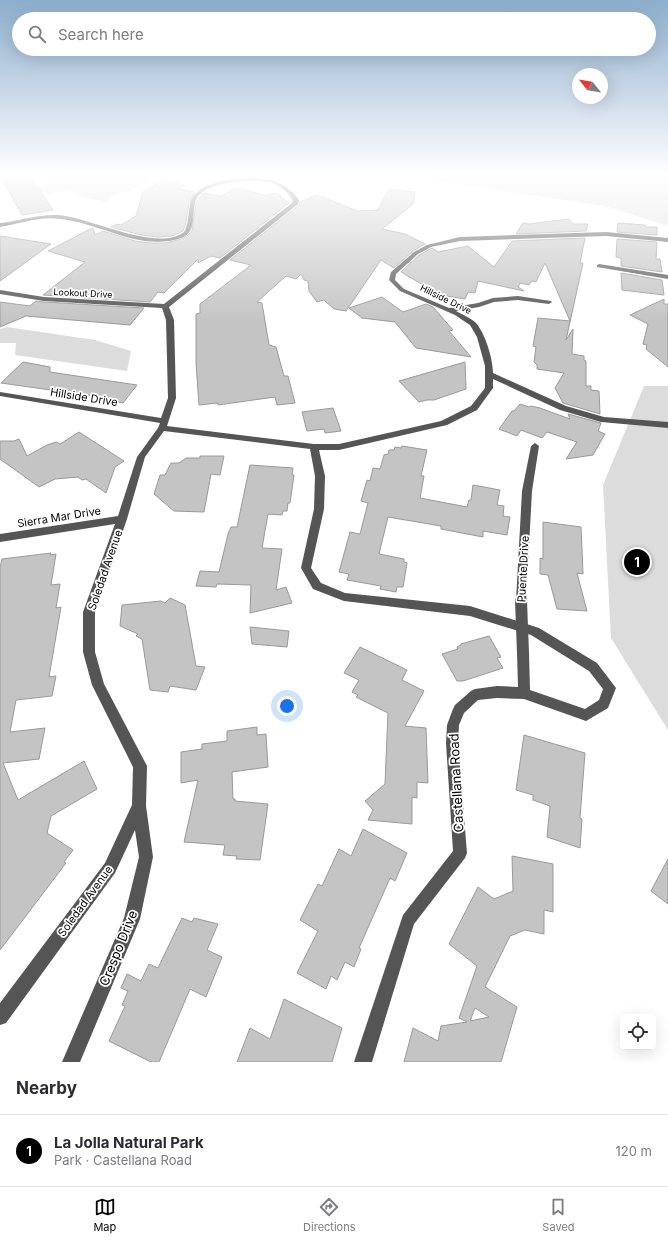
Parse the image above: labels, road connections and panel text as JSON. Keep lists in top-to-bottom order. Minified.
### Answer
{"streets":{"street":["Lookout Drive","Hillside Drive","Sierra Mar Drive","Puente Drive","Soledad Avenue","Castellana Road","Crespo Drive"]},"crossings":[["Lookout Drive","Soledad Avenue"],["Hillside Drive","Soledad Avenue"],["Hillside Drive","Castellana Road"],["Sierra Mar Drive","Soledad Avenue"],["Puente Drive","Castellana Road"],["Soledad Avenue","Crespo Drive"]],"north":"top left","page":{"search":"Search here","pins":"1","heading":"Nearby","list":[{"mark":"1","name":"La Jolla Natural Park","note":"Park · Castellana Road","value":"120 m"}],"nav":["Map","Directions","Saved"]}}
